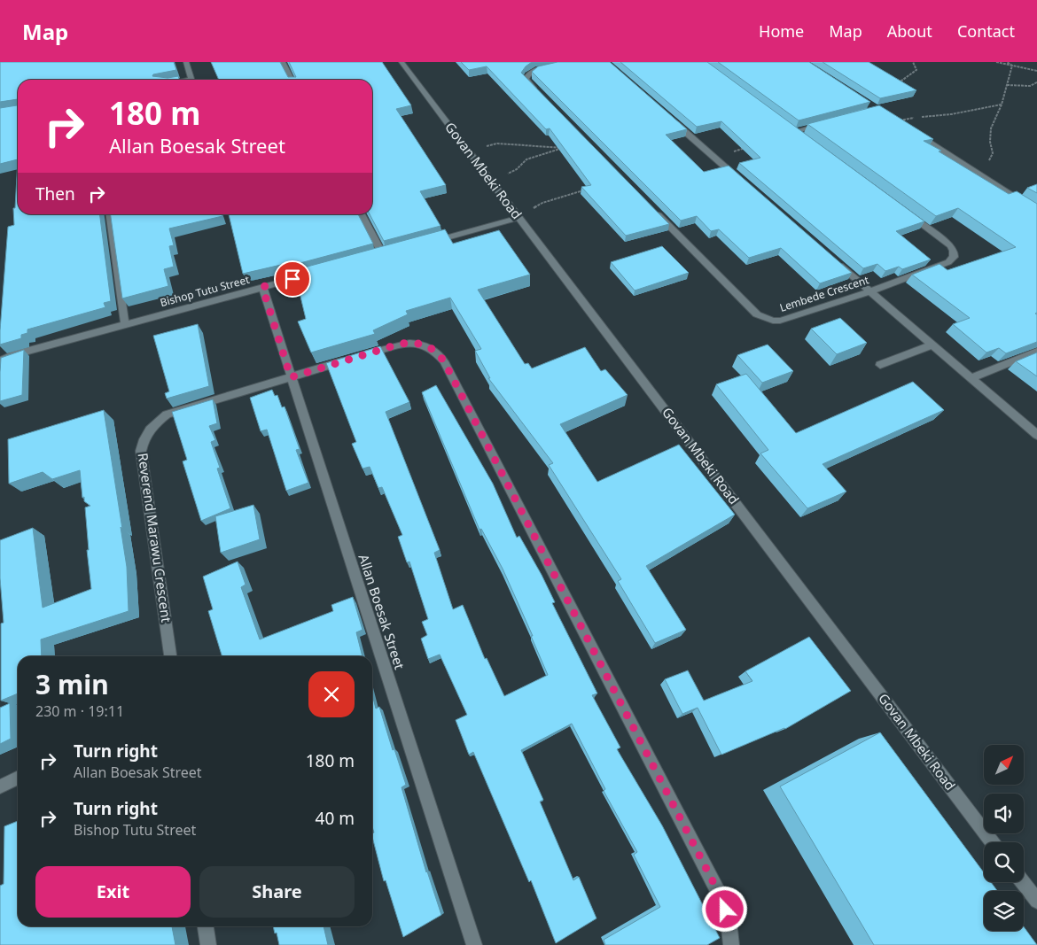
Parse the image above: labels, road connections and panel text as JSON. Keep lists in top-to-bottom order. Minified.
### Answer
{"streets":{"street":["Govan Mbeki Road","Bishop Tutu Street","Lembede Crescent","Reverend Marawu Crescent","Allan Boesak Street"]},"crossings":[["Bishop Tutu Street","Allan Boesak Street"],["Reverend Marawu Crescent","Allan Boesak Street"]],"north":"top right","page":{"header":"Map","nav":["Home","Map","About","Contact"],"turn":["180 m","Allan Boesak Street"],"then":"Then","heading":["3 min","230 m · 19:11"],"list":[{"name":"Turn right","note":"Allan Boesak Street","value":"180 m"},{"name":"Turn right","note":"Bishop Tutu Street","value":"40 m"}],"buttons":["Exit","Share"]}}
